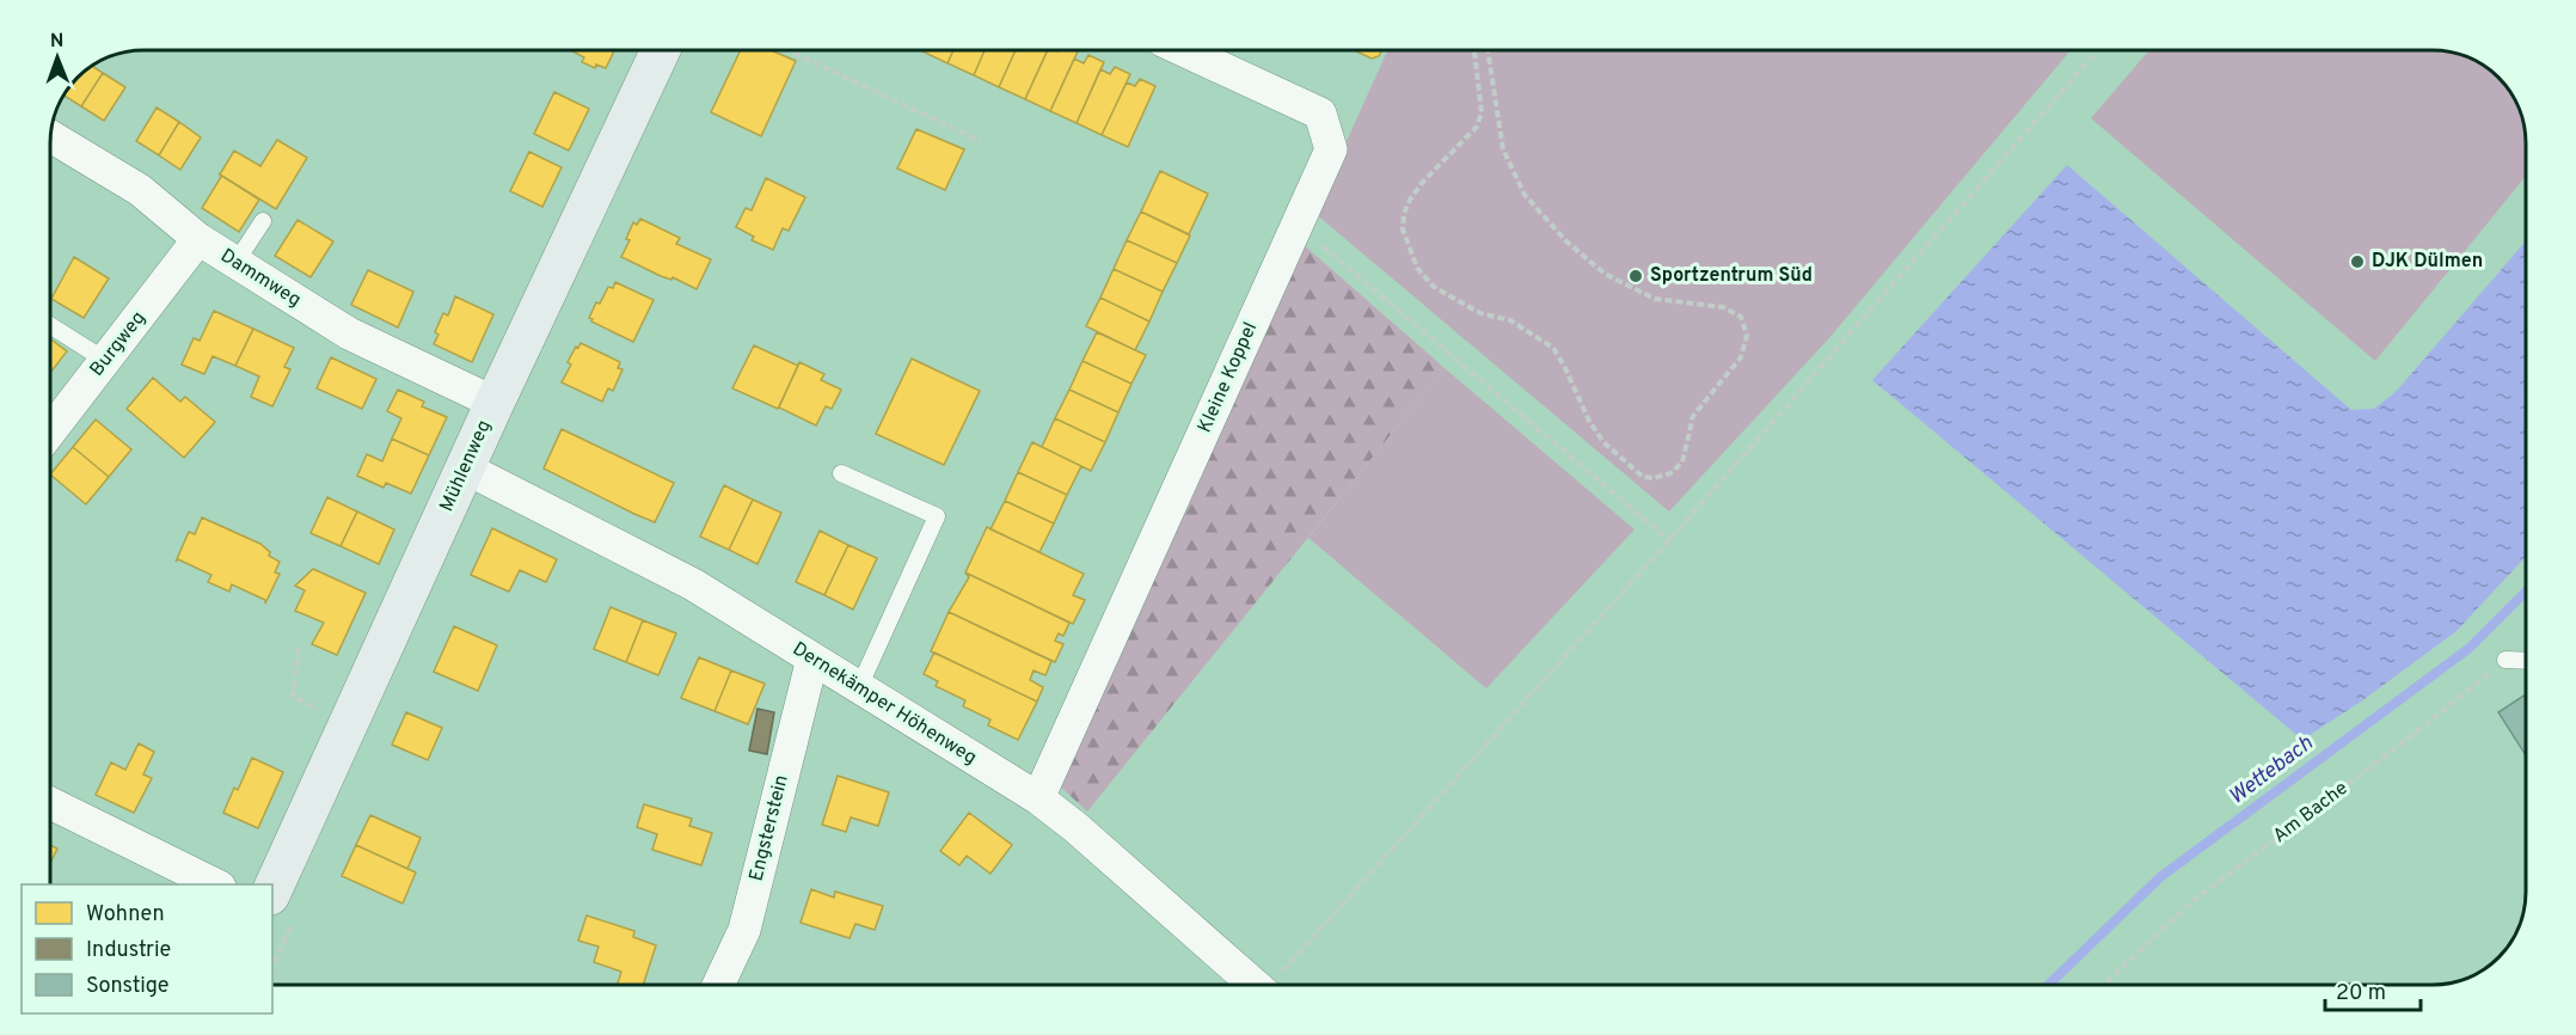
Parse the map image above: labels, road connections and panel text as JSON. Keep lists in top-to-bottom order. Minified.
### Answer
{"streets":{"street":["Dammweg","Burgweg","Kleine Koppel","Mühlenweg","Dernekämper Höhenweg","Engsterstein"],"path":["Am Bache"]},"crossings":[["Dammweg","Burgweg"],["Dammweg","Mühlenweg"],["Kleine Koppel","Dernekämper Höhenweg"],["Mühlenweg","Dernekämper Höhenweg"],["Dernekämper Höhenweg","Engsterstein"]],"water":["Wettebach"],"places":["DJK Dülmen","Sportzentrum Süd"],"legend":["Wohnen","Industrie","Sonstige"],"scale_bar":"20 m","north":"top"}
